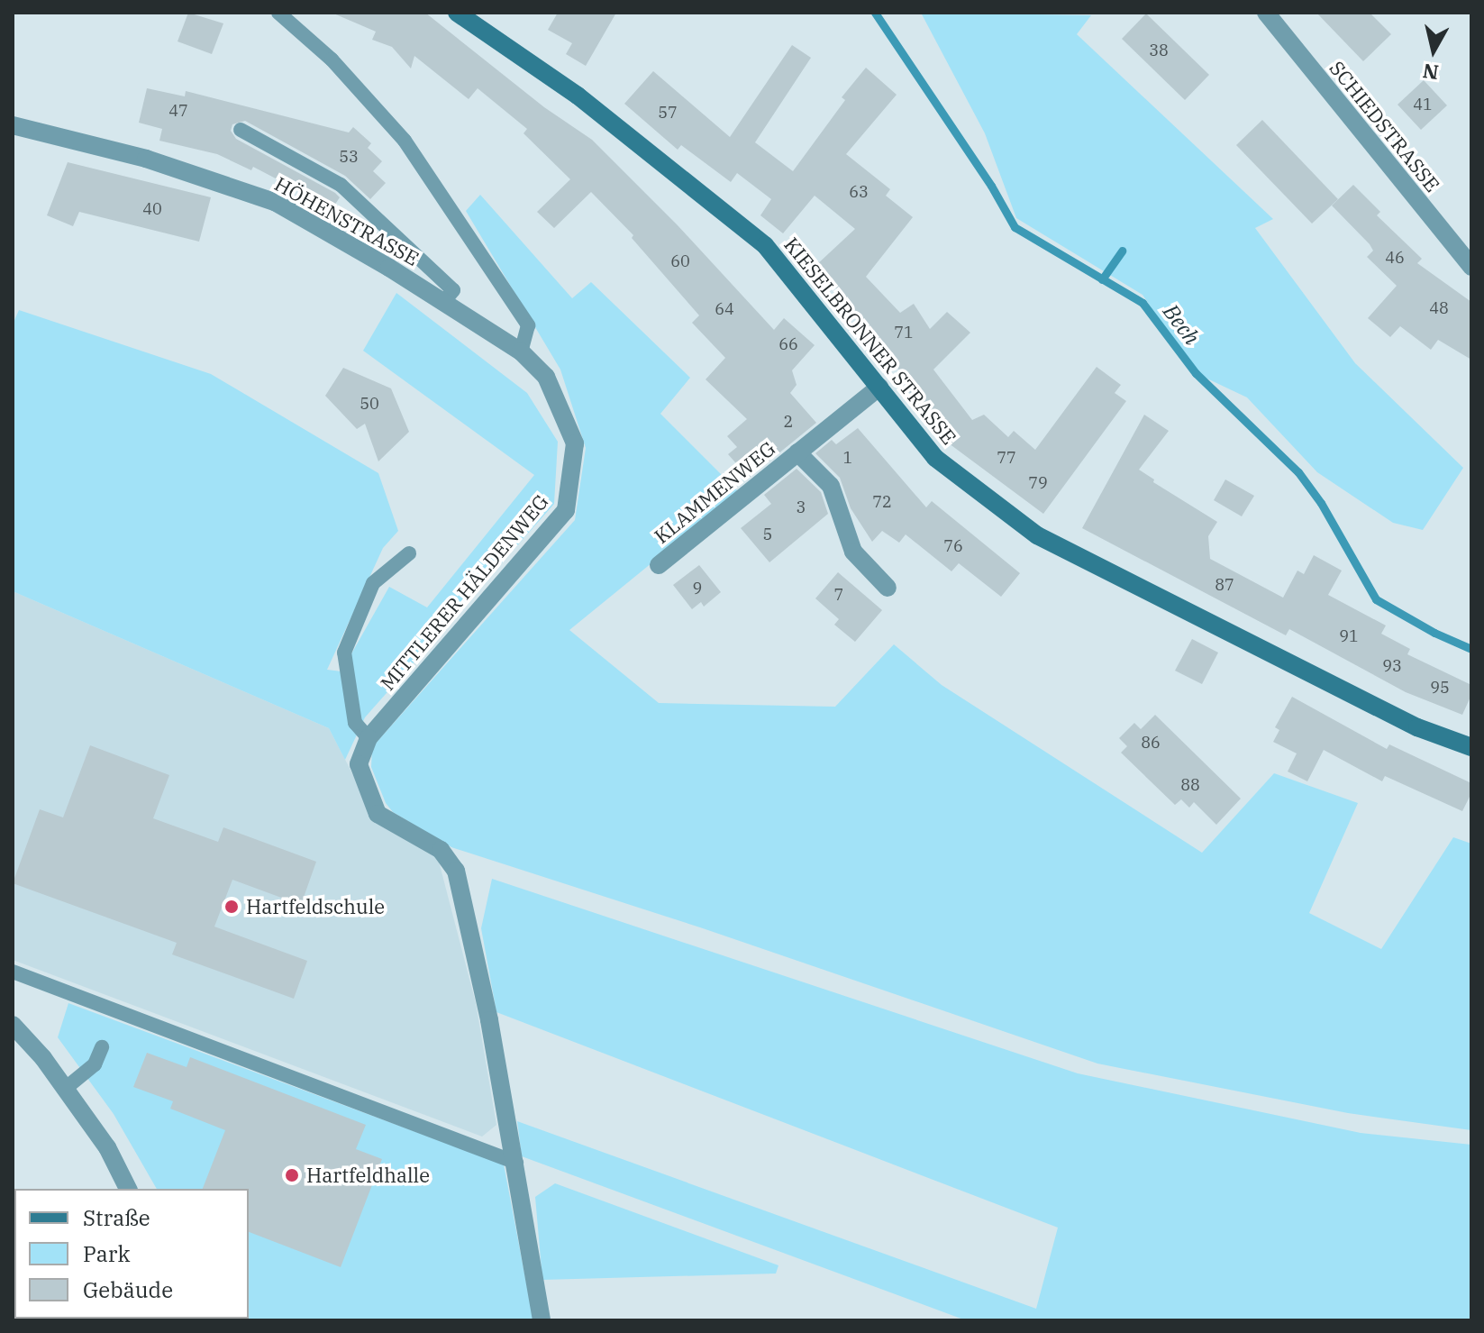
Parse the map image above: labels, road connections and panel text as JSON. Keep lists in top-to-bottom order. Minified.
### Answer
{"streets":{"main road":["KIESELBRONNER STRASSE"],"street":["SCHIEDSTRASSE","HÖHENSTRASSE","KLAMMENWEG","MITTLERER HÄLDENWEG"]},"crossings":[["HÖHENSTRASSE","MITTLERER HÄLDENWEG"],["KIESELBRONNER STRASSE","KLAMMENWEG"]],"water":["Bech"],"places":["Hartfeldschule","Hartfeldhalle"],"house_numbers":["38","41","47","57","53","63","40","46","60","48","64","71","66","50","2","1","77","79","72","3","5","76","87","9","7","91","93","95","86","88"],"legend":["Straße","Park","Gebäude"],"north":"bottom"}
